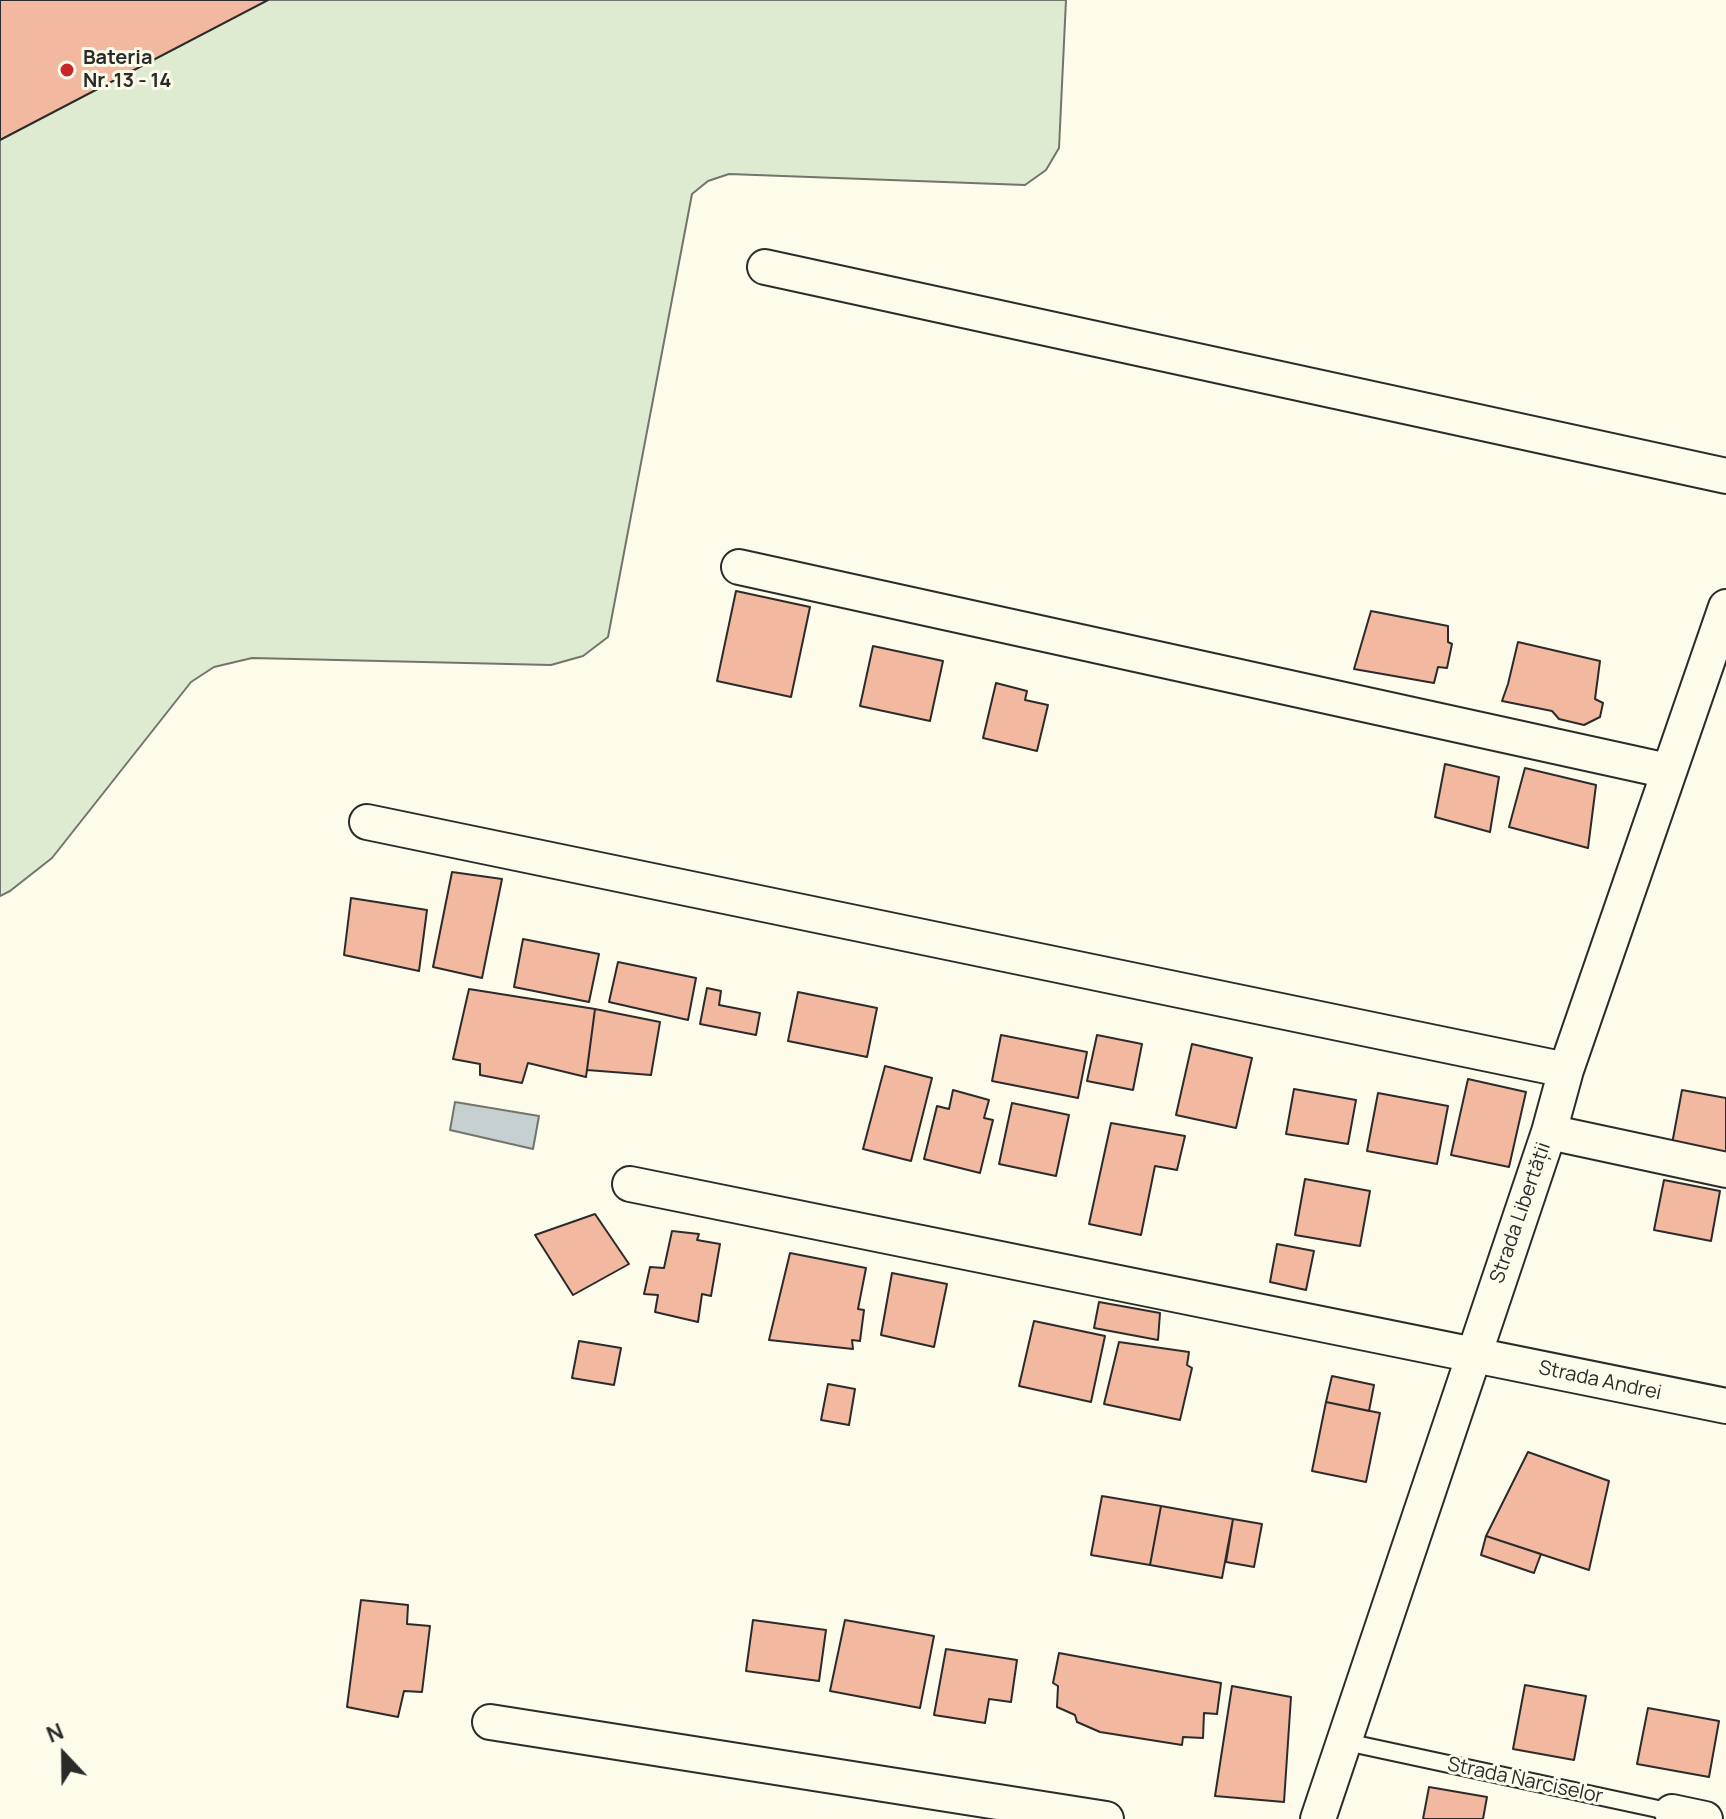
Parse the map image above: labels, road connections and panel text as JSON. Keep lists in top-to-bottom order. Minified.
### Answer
{"streets":{"street":["Strada Libertății","Strada Andrei","Strada Narciselor"]},"crossings":[["Strada Libertății","Strada Andrei"],["Strada Libertății","Strada Narciselor"]],"places":["Bateria Nr. 13 - 14"],"north":"top"}
